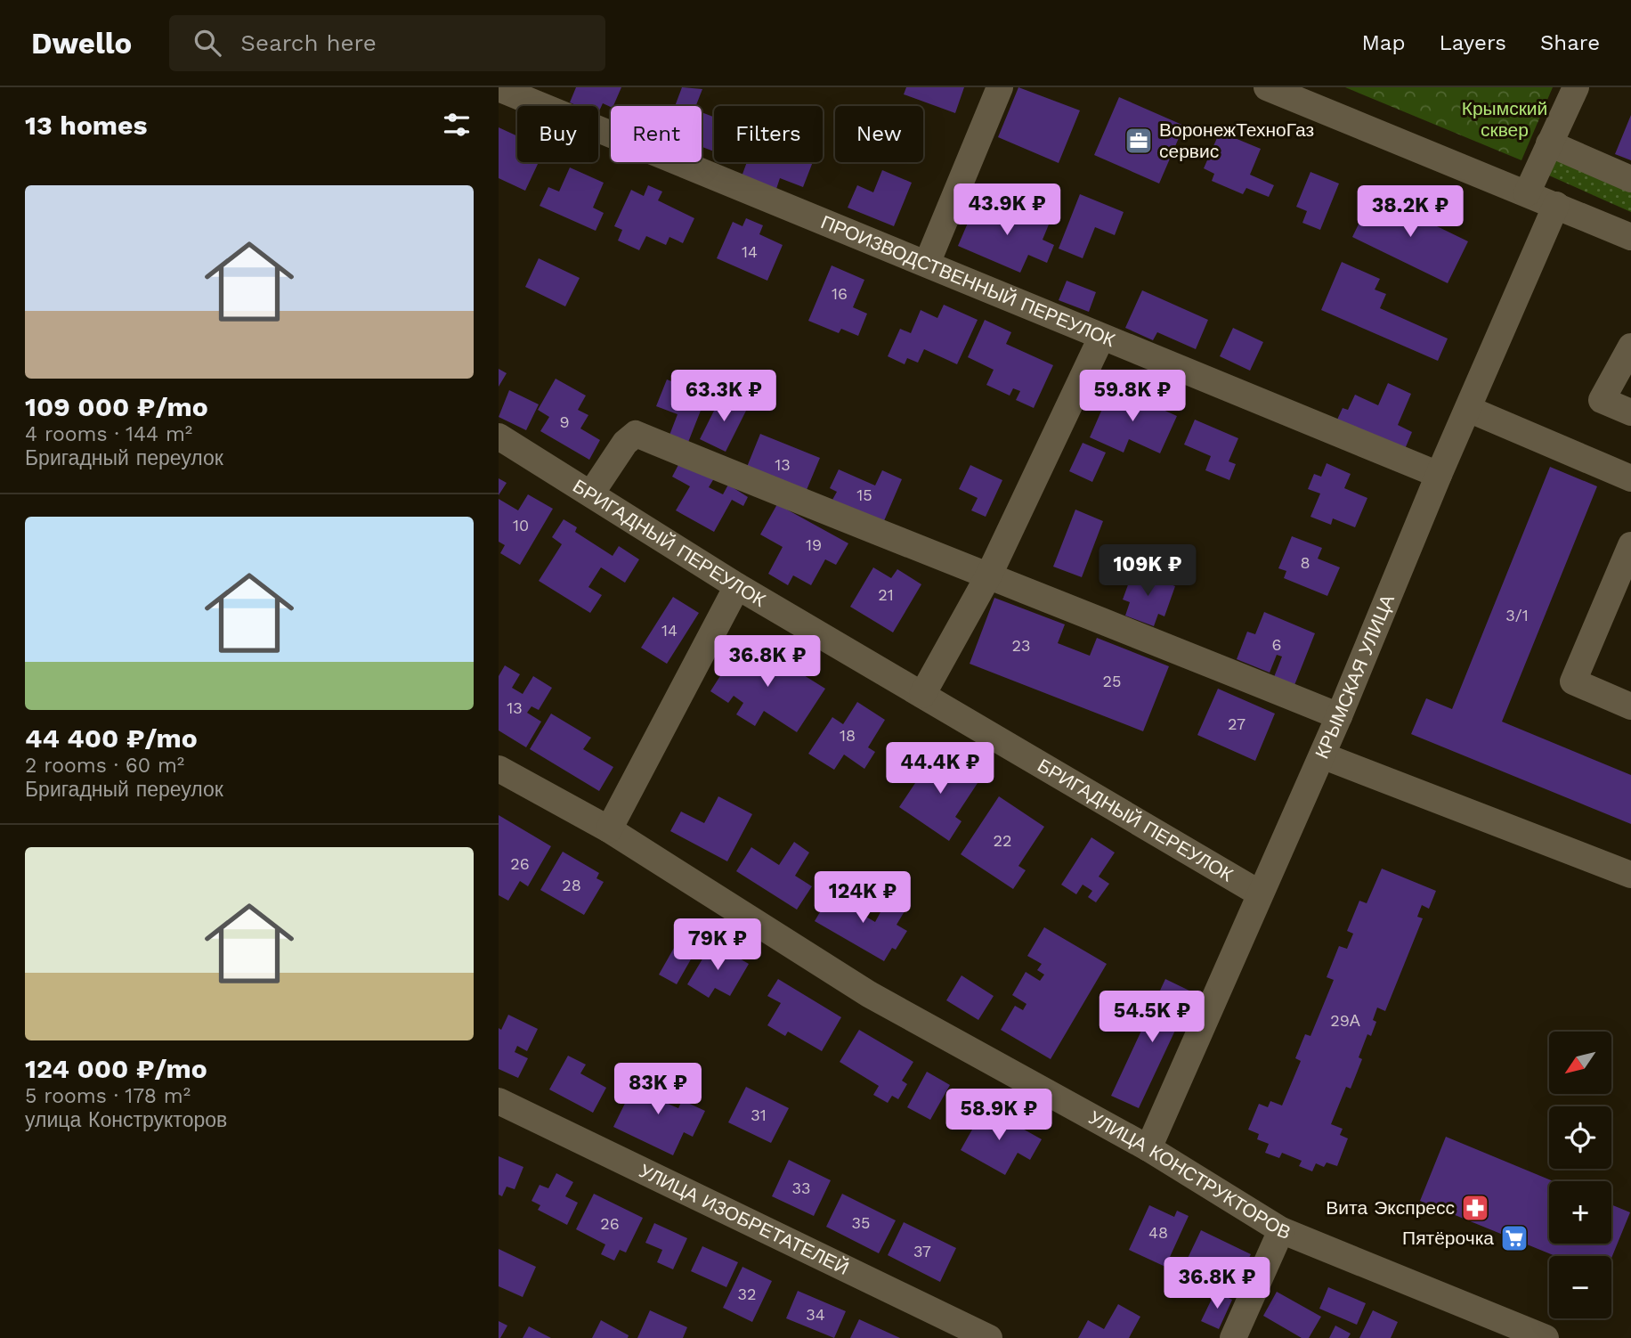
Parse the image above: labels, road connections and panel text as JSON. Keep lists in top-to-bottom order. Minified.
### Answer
{"streets":{"street":["ПРОИЗВОДСТВЕННЫЙ ПЕРЕУЛОК","БРИГАДНЫЙ ПЕРЕУЛОК","КРЫМСКАЯ УЛИЦА","УЛИЦА КОНСТРУКТОРОВ","УЛИЦА ИЗОБРЕТАТЕЛЕЙ"]},"crossings":[["ПРОИЗВОДСТВЕННЫЙ ПЕРЕУЛОК","КРЫМСКАЯ УЛИЦА"],["БРИГАДНЫЙ ПЕРЕУЛОК","КРЫМСКАЯ УЛИЦА"],["КРЫМСКАЯ УЛИЦА","УЛИЦА КОНСТРУКТОРОВ"]],"parks":["Крымский сквер"],"places":{"office":["ВоронежТехноГаз сервис"],"pharmacy":["Вита Экспресс"],"supermarket":["Пятёрочка"]},"house_numbers":["14","16","9","13","15","10","19","8","21","3/1","14","6","23","25","13","27","18","22","26","28","29А","31","33","35","26","48","37","32","34"],"north":"bottom left","page":{"header":"Dwello","search":"Search here","nav":["Map","Layers","Share"],"heading":"13 homes","chip":["Buy","Rent","Filters","New"],"list":[{"name":"109 000 ₽/mo","note":"4 rooms · 144 m² · Бригадный переулок"},{"name":"44 400 ₽/mo","note":"2 rooms · 60 m² · Бригадный переулок"},{"name":"124 000 ₽/mo","note":"5 rooms · 178 m² · улица Конструкторов"}],"price":["43.9K ₽","38.2K ₽","63.3K ₽","59.8K ₽","109K ₽","36.8K ₽","44.4K ₽","124K ₽","79K ₽","54.5K ₽","83K ₽","58.9K ₽","36.8K ₽"],"map_buttons":["+","−"]}}
